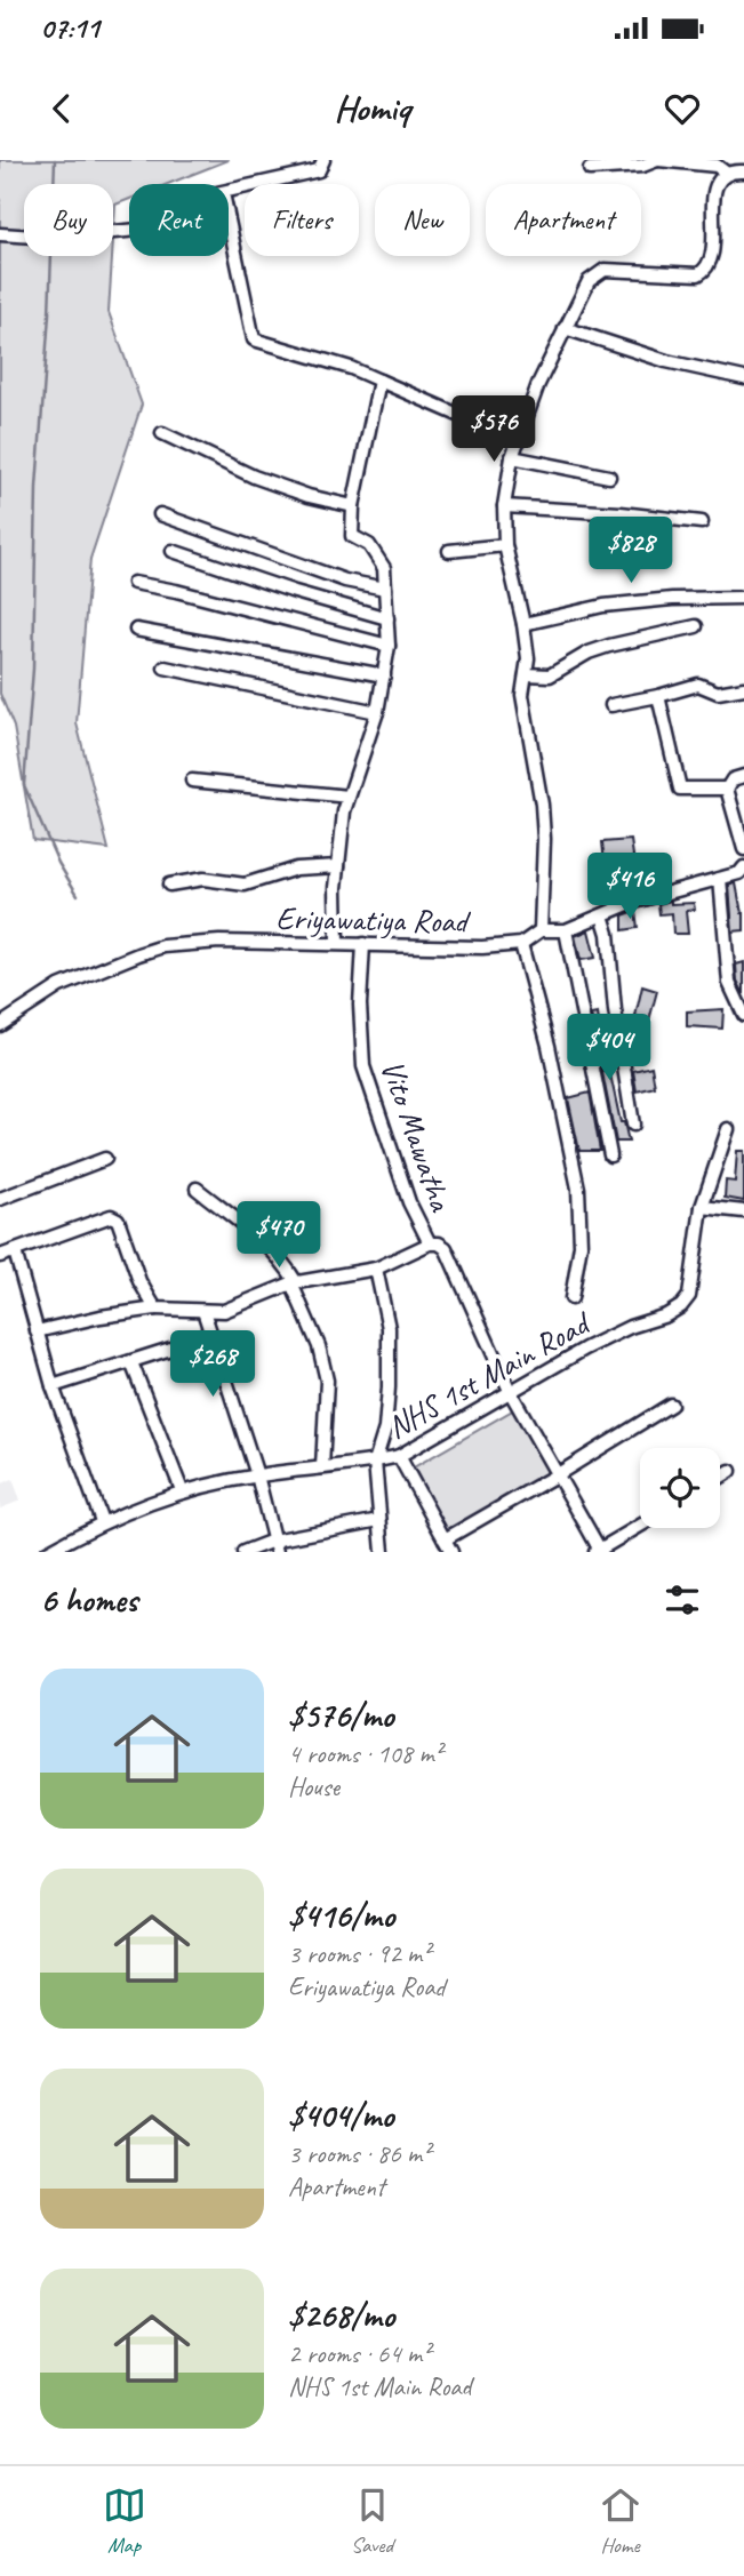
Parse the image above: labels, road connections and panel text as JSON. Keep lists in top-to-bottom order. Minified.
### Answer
{"streets":{"street":["Eriyawatiya Road","Vito Mawatha","NHS 1st Main Road"]},"crossings":[["Eriyawatiya Road","Vito Mawatha"],["Vito Mawatha","NHS 1st Main Road"]],"page":{"status":"07:11","header":"Homiq","chip":["Buy","Rent","Filters","New","Apartment"],"price":["$576","$828","$416","$404","$470","$268"],"heading":"6 homes","list":[{"name":"$576/mo","note":"4 rooms · 108 m² · House"},{"name":"$416/mo","note":"3 rooms · 92 m² · Eriyawatiya Road"},{"name":"$404/mo","note":"3 rooms · 86 m² · Apartment"},{"name":"$268/mo","note":"2 rooms · 64 m² · NHS 1st Main Road"}],"tabs":["Map","Saved","Home"]}}
